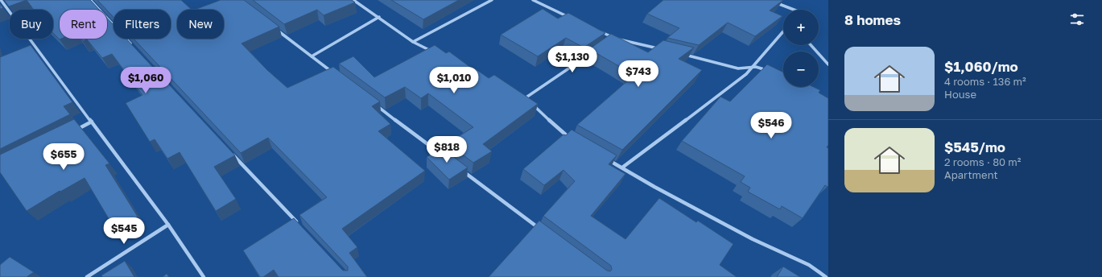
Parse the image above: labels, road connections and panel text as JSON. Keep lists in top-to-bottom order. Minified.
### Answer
{"page":{"heading":"8 homes","map_buttons":["+","−"],"chip":["Buy","Rent","Filters","New"],"list":[{"name":"$1,060/mo","note":"4 rooms · 136 m² · House"},{"name":"$545/mo","note":"2 rooms · 80 m² · Apartment"}],"price":["$1,130","$743","$1,060","$1,010","$546","$818","$655","$545"]}}
